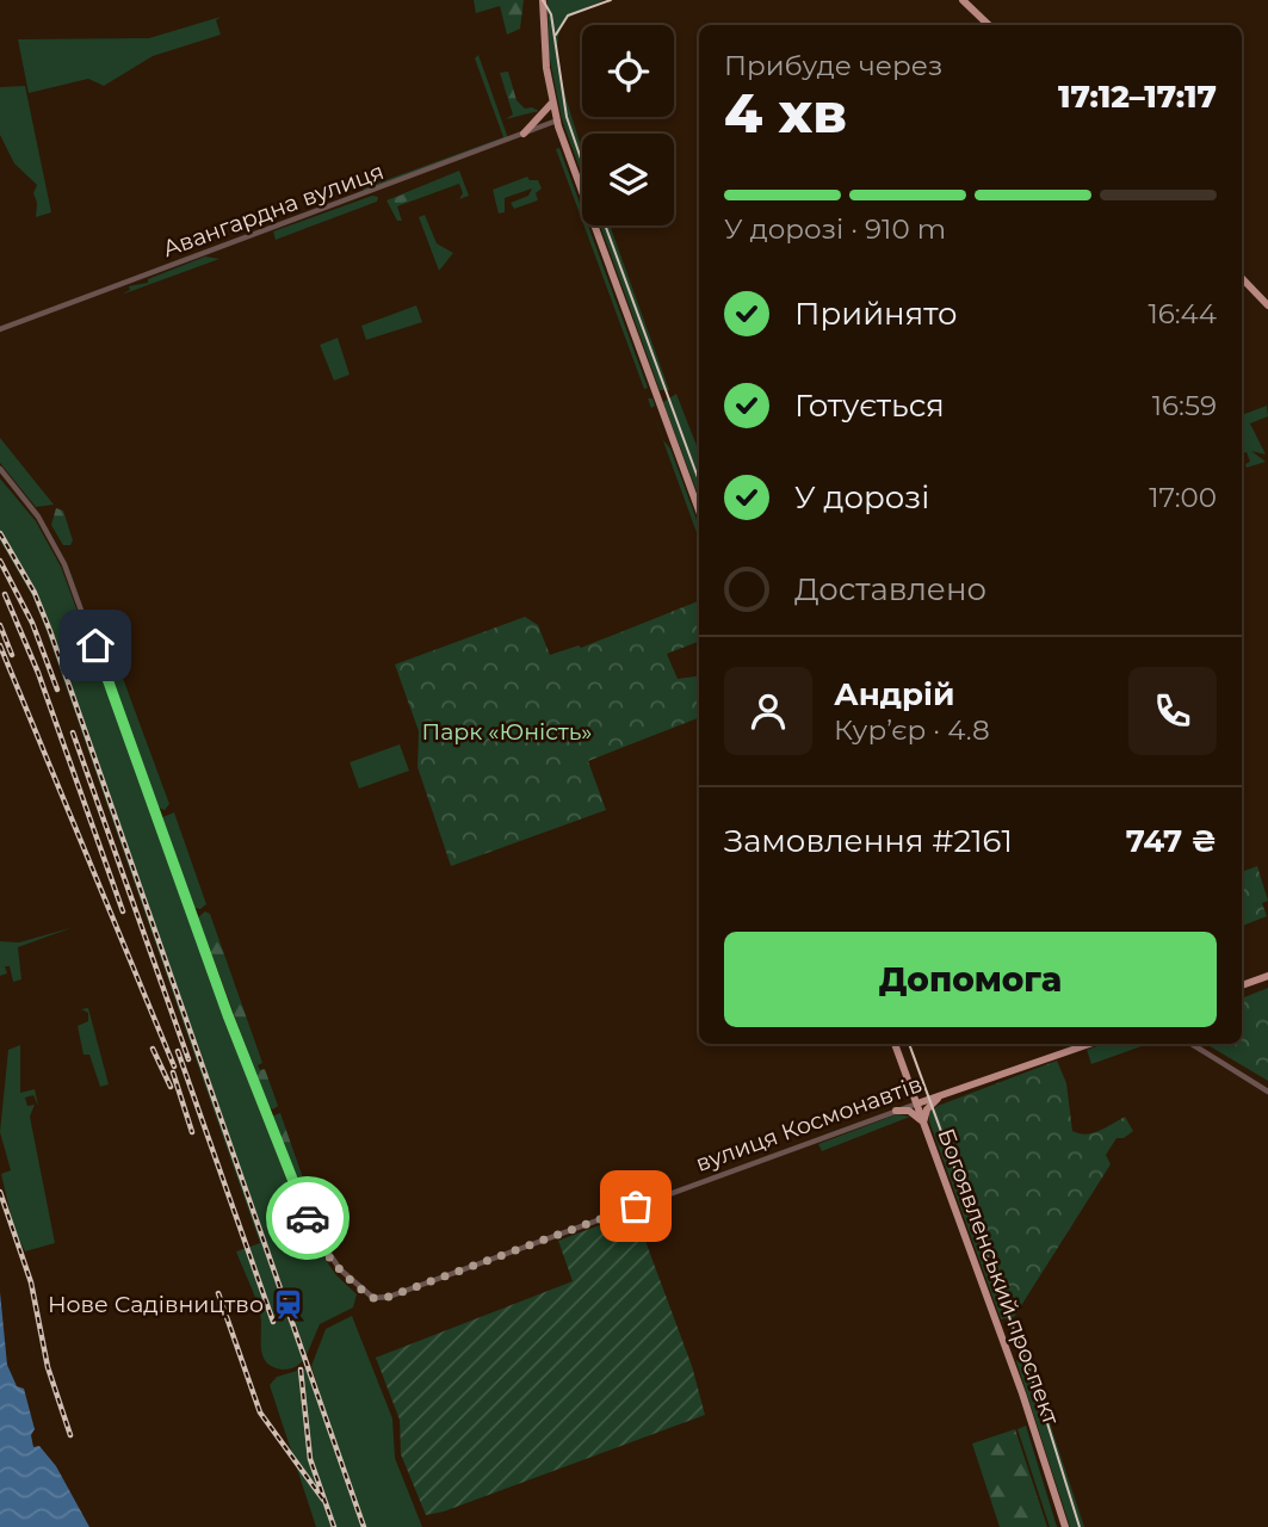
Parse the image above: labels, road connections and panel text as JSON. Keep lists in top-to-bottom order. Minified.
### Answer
{"streets":{"main road":["вулиця Космонавтів","Богоявленський проспект"],"street":["Авангардна вулиця"]},"crossings":[["вулиця Космонавтів","Богоявленський проспект"]],"parks":["Парк «Юність»"],"places":{"station":["Нове Садівництво"]},"page":{"heading":["4 хв","Прибуде через","17:12–17:17"],"panel":["Андрій","Кур’єр · 4.8","Замовлення #2161","747 ₴"],"bar":"У дорозі · 910 m","list":[["Прийнято","16:44"],["Готується","16:59"],["У дорозі","17:00"],"Доставлено"],"buttons":"Допомога"}}
